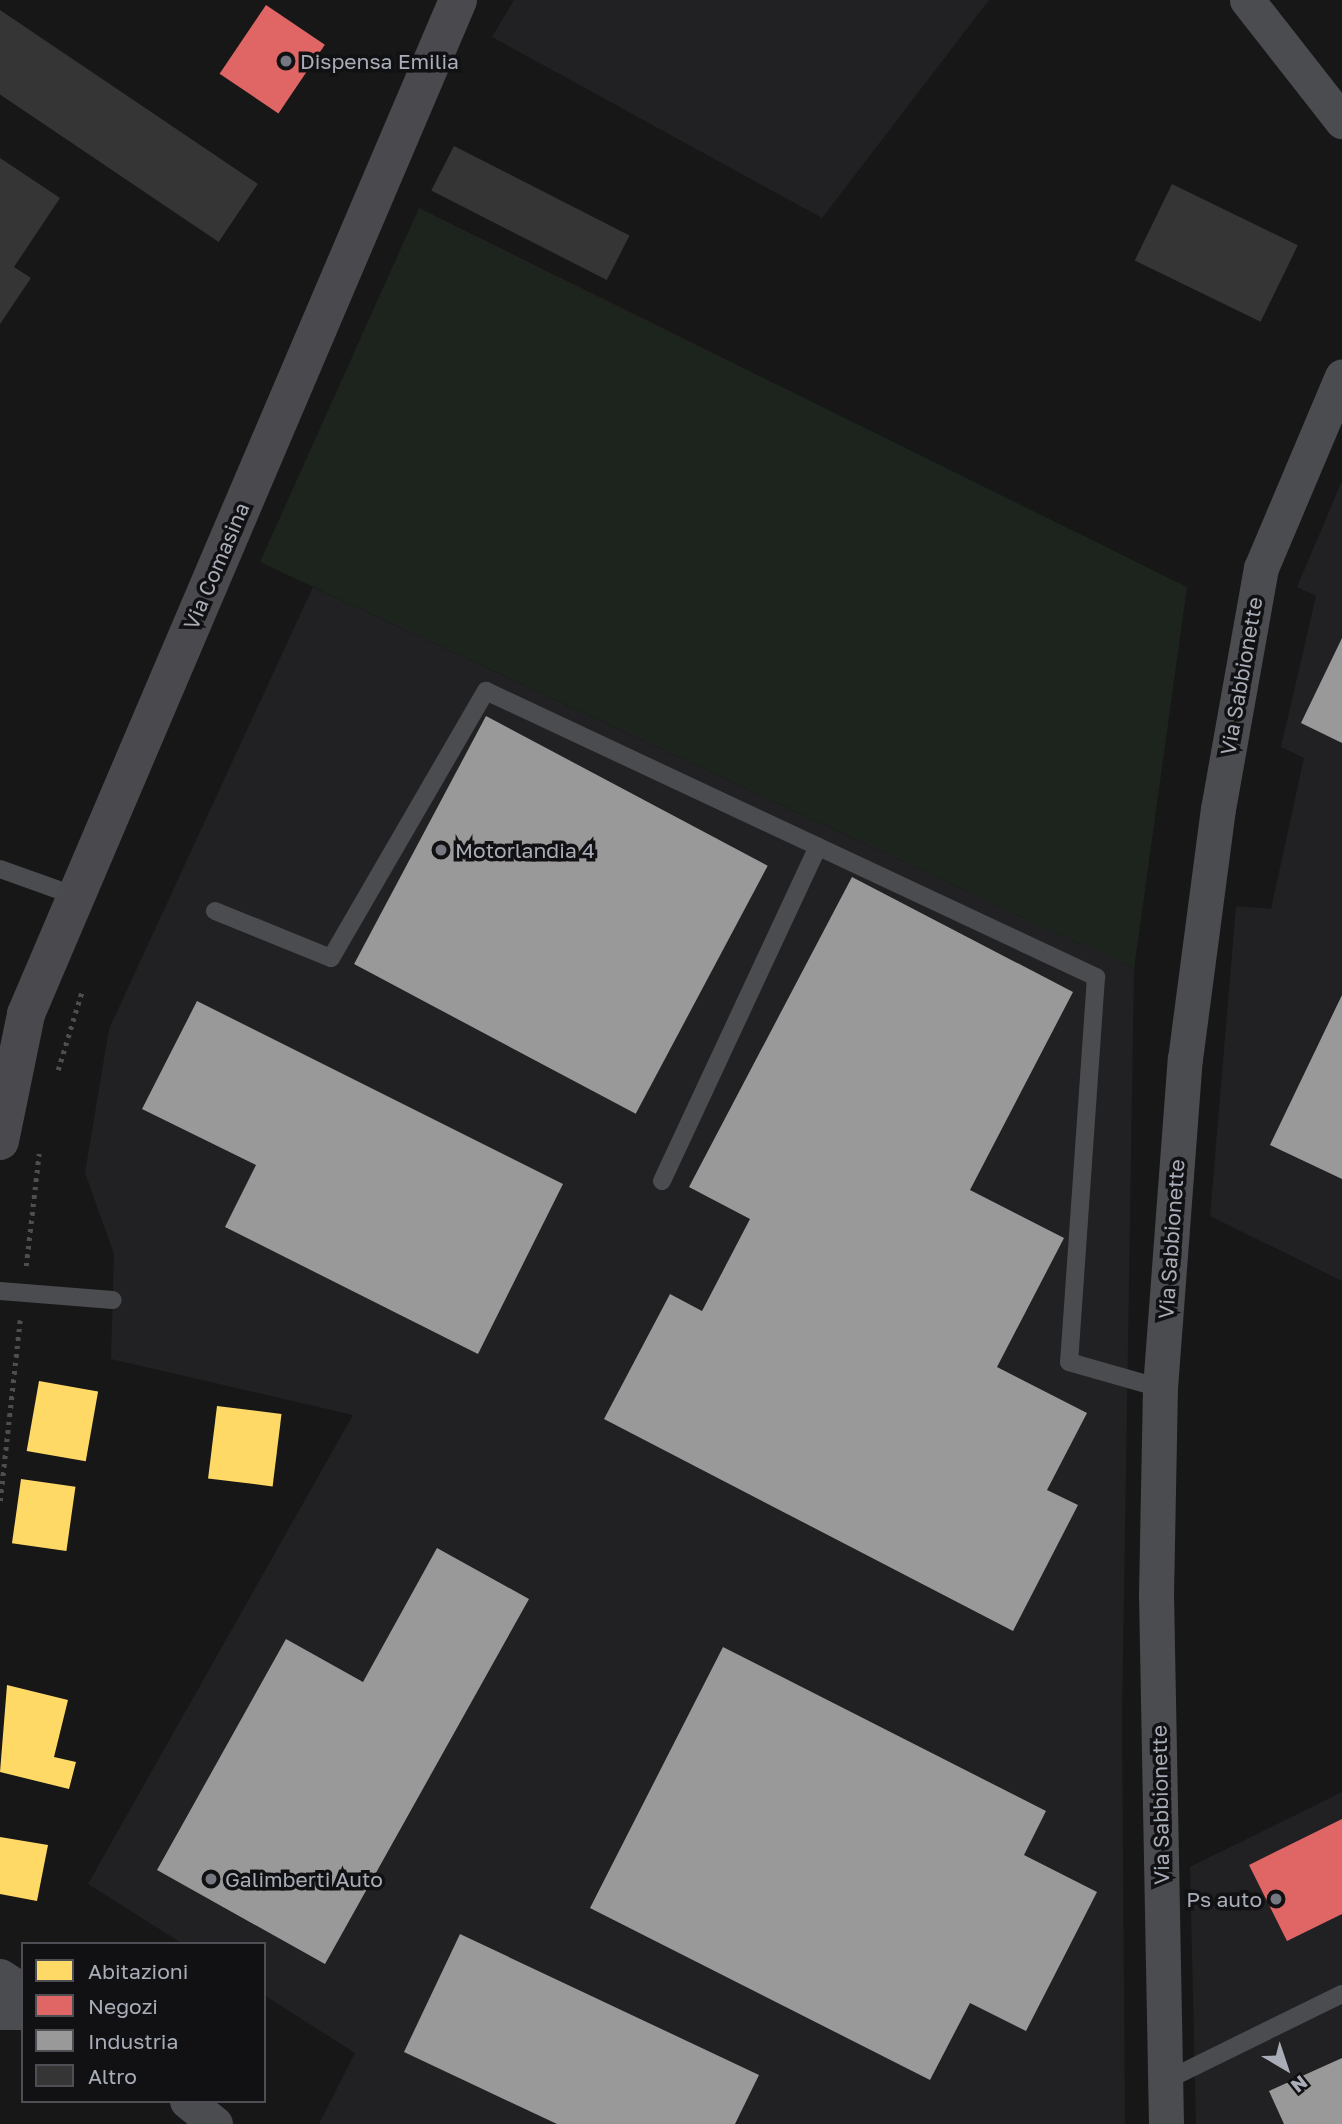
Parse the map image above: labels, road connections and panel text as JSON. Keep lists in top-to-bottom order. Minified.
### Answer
{"streets":{"main road":["Via Comasina"],"street":["Via Sabbionette"]},"places":["Dispensa Emilia","Motorlandia 4","Galimberti Auto","Ps auto"],"legend":["Abitazioni","Negozi","Industria","Altro"],"north":"bottom right"}
